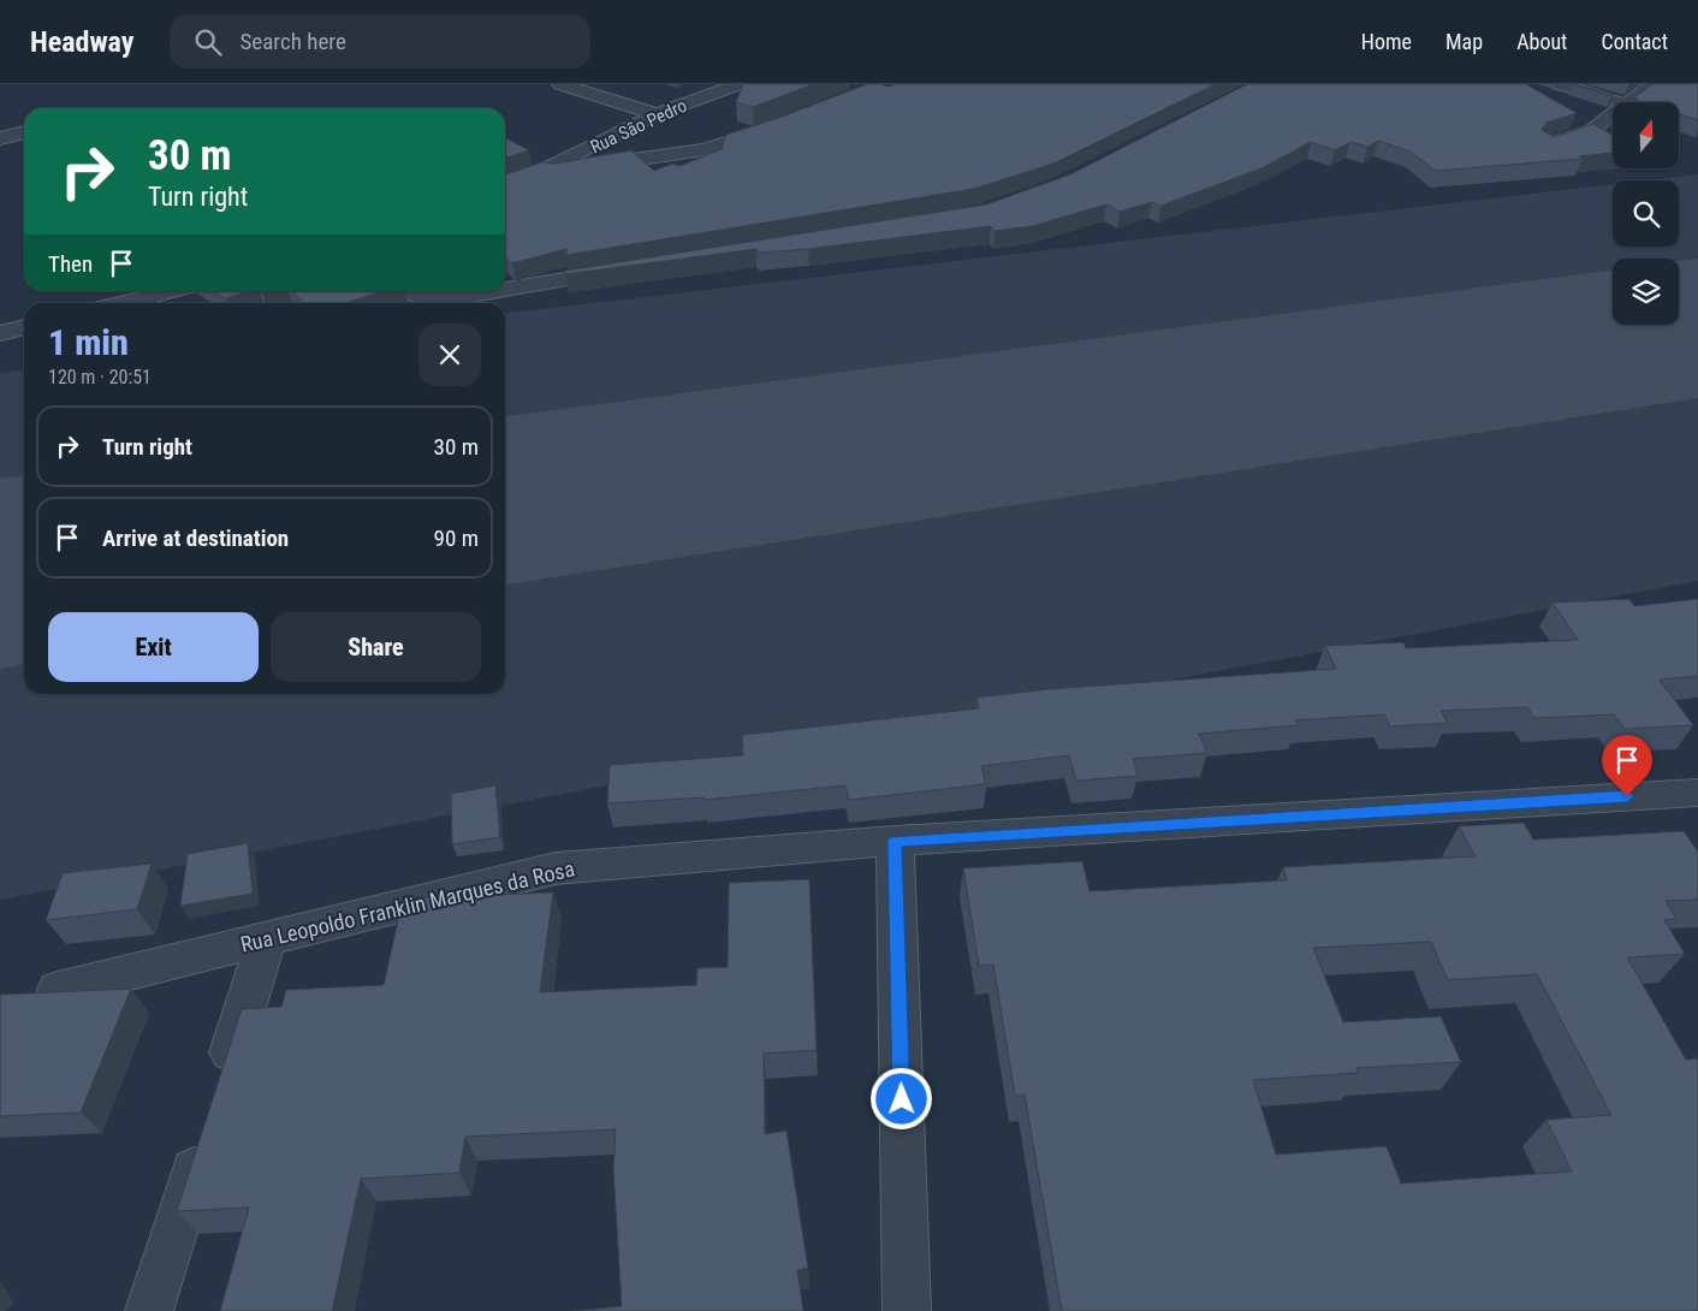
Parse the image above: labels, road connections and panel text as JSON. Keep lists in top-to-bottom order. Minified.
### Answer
{"streets":{"street":["Rua São Pedro","Rua Leopoldo Franklin Marques da Rosa"]},"north":"top","page":{"header":"Headway","search":"Search here","nav":["Home","Map","About","Contact"],"turn":["30 m","Turn right"],"then":"Then","heading":["1 min","120 m · 20:51"],"list":[{"name":"Turn right","value":"30 m"},{"name":"Arrive at destination","value":"90 m"}],"buttons":["Exit","Share"]}}
